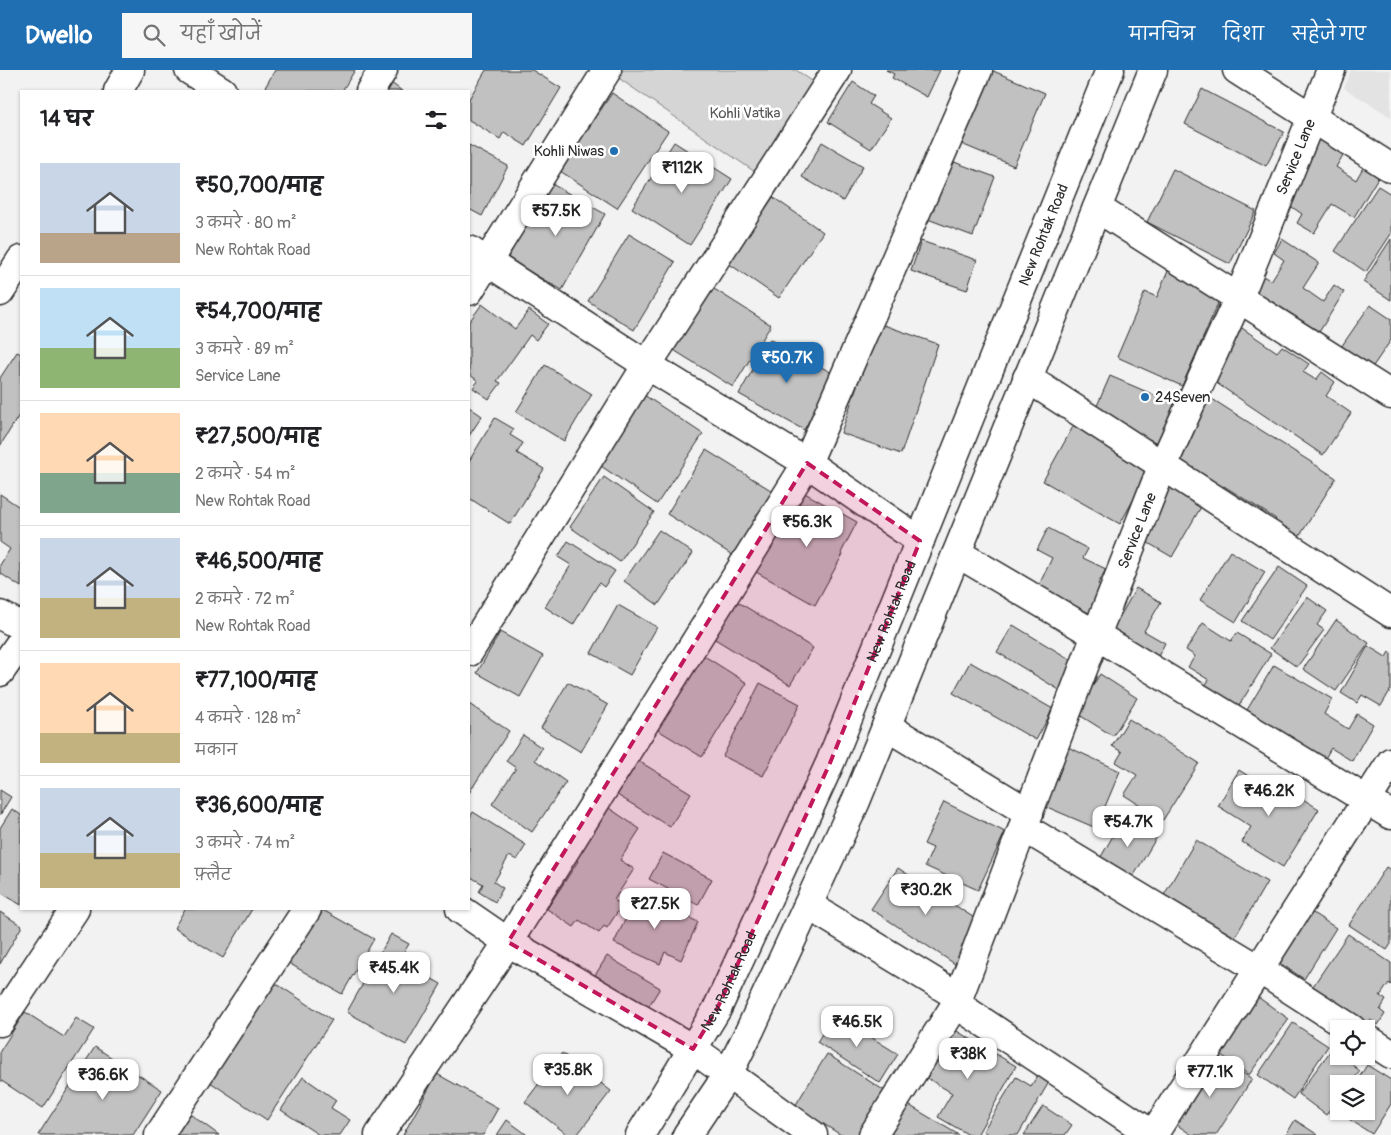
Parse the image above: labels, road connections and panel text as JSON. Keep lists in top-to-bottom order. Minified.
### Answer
{"streets":{"street":["Service Lane","New Rohtak Road"]},"parks":["Kohli Vatika"],"places":["Kohli Niwas","24Seven"],"page":{"header":"Dwello","search":"यहाँ खोजें","nav":["मानचित्र","दिशा","सहेजे गए"],"heading":"14 घर","list":[{"name":"₹50,700/माह","note":"3 कमरे · 80 m² · New Rohtak Road"},{"name":"₹54,700/माह","note":"3 कमरे · 89 m² · Service Lane"},{"name":"₹27,500/माह","note":"2 कमरे · 54 m² · New Rohtak Road"},{"name":"₹46,500/माह","note":"2 कमरे · 72 m² · New Rohtak Road"},{"name":"₹77,100/माह","note":"4 कमरे · 128 m² · मकान"},{"name":"₹36,600/माह","note":"3 कमरे · 74 m² · फ़्लैट"}],"price":["₹112K","₹57.5K","₹50.7K","₹56.3K","₹46.2K","₹54.7K","₹30.2K","₹27.5K","₹45.4K","₹46.5K","₹38K","₹35.8K","₹77.1K","₹36.6K"]}}
